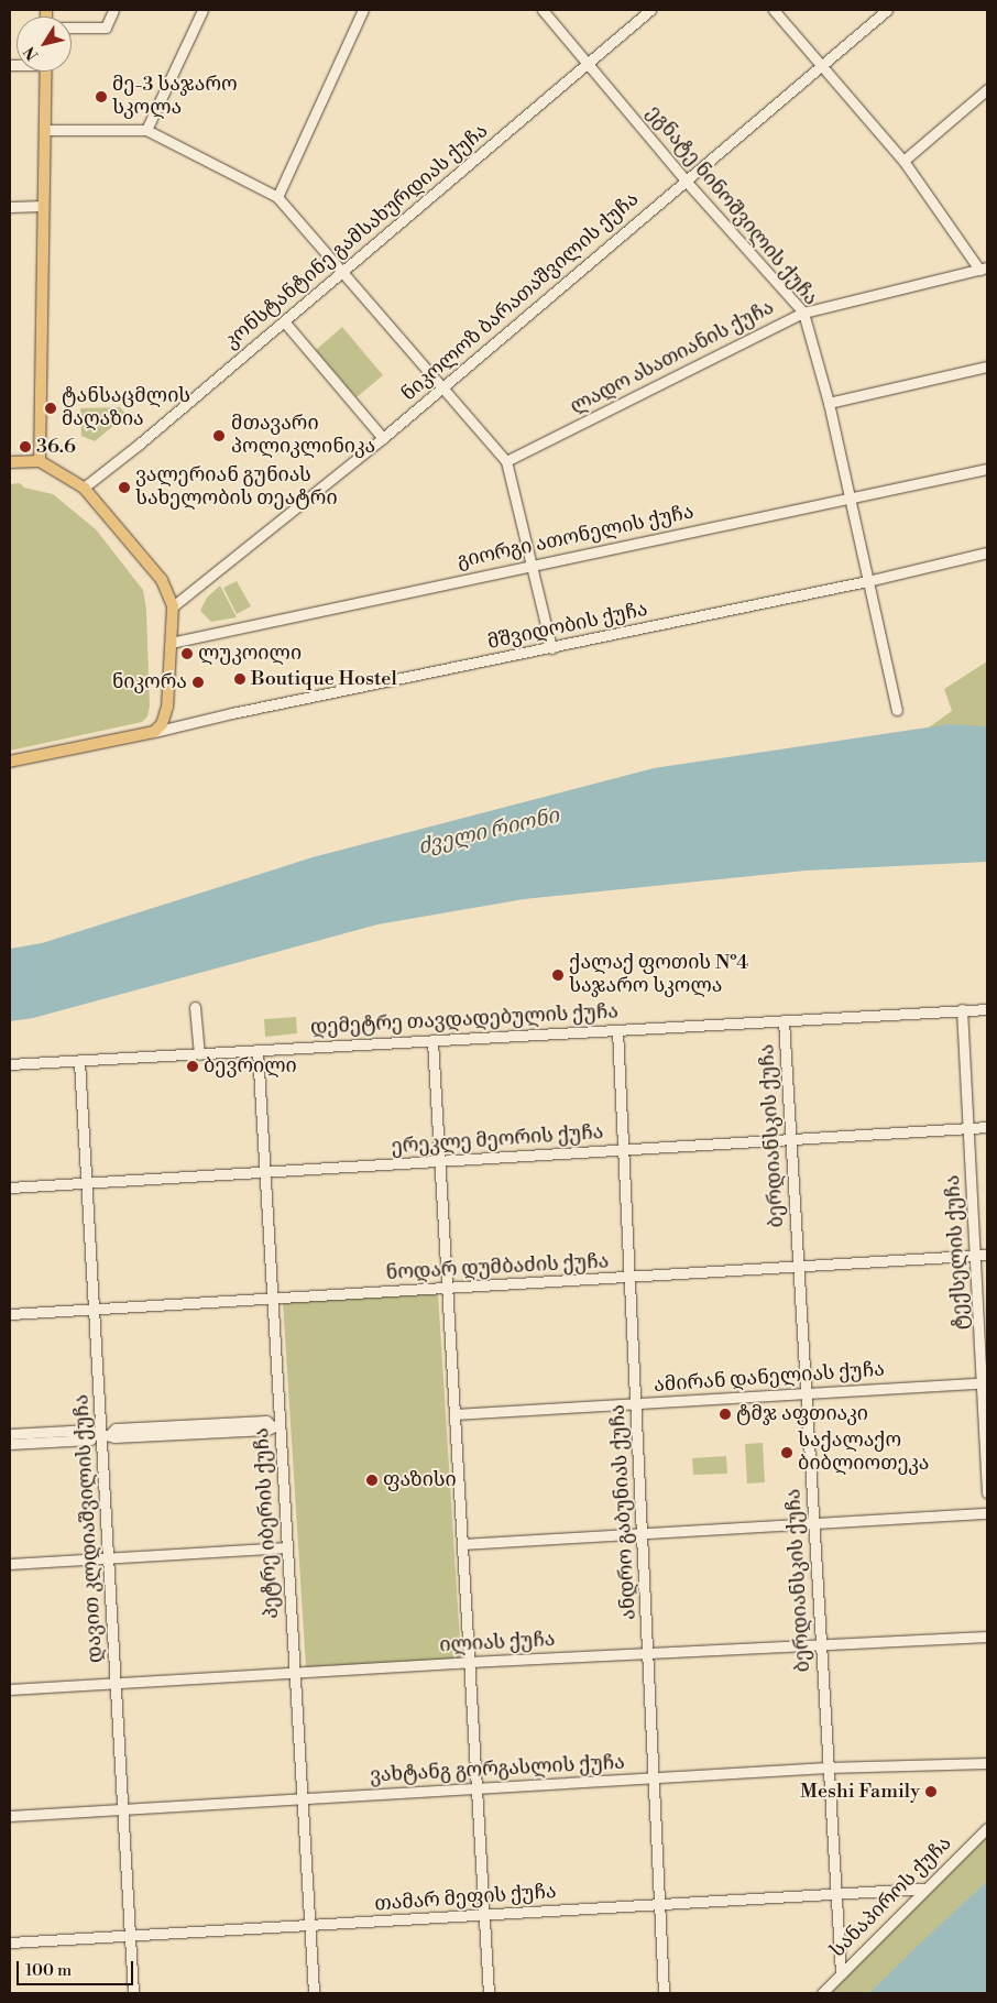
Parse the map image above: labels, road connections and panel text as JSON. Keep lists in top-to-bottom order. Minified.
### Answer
{"streets":{"street":["ეგნატე ნინოშვილის ქუჩა","კონსტანტინე გამსახურდიას ქუჩა","ნიკოლოზ ბარათაშვილის ქუჩა","ლადო ასათიანის ქუჩა","გიორგი ათონელის ქუჩა","მშვიდობის ქუჩა","დემეტრე თავდადებულის ქუჩა","ბერდიანსკის ქუჩა","ერეკლე მეორის ქუჩა","ტექსელის ქუჩა","ნოდარ დუმბაძის ქუჩა","ამირან დანელიას ქუჩა","ანდრო გაბუნიას ქუჩა","პეტრე იბერის ქუჩა","დავით კლდიაშვილის ქუჩა","ილიას ქუჩა","ვახტანგ გორგასლის ქუჩა","სანაპიროს ქუჩა","თამარ მეფის ქუჩა"]},"crossings":[["ეგნატე ნინოშვილის ქუჩა","კონსტანტინე გამსახურდიას ქუჩა"],["ეგნატე ნინოშვილის ქუჩა","ნიკოლოზ ბარათაშვილის ქუჩა"],["ეგნატე ნინოშვილის ქუჩა","ლადო ასათიანის ქუჩა"],["ეგნატე ნინოშვილის ქუჩა","გიორგი ათონელის ქუჩა"],["ეგნატე ნინოშვილის ქუჩა","მშვიდობის ქუჩა"],["დემეტრე თავდადებულის ქუჩა","ბერდიანსკის ქუჩა"],["დემეტრე თავდადებულის ქუჩა","ტექსელის ქუჩა"],["დემეტრე თავდადებულის ქუჩა","ანდრო გაბუნიას ქუჩა"],["დემეტრე თავდადებულის ქუჩა","პეტრე იბერის ქუჩა"],["დემეტრე თავდადებულის ქუჩა","დავით კლდიაშვილის ქუჩა"],["ბერდიანსკის ქუჩა","ერეკლე მეორის ქუჩა"],["ბერდიანსკის ქუჩა","ნოდარ დუმბაძის ქუჩა"],["ბერდიანსკის ქუჩა","ამირან დანელიას ქუჩა"],["ბერდიანსკის ქუჩა","ილიას ქუჩა"],["ბერდიანსკის ქუჩა","ვახტანგ გორგასლის ქუჩა"],["ბერდიანსკის ქუჩა","სანაპიროს ქუჩა"],["ბერდიანსკის ქუჩა","თამარ მეფის ქუჩა"],["ერეკლე მეორის ქუჩა","ტექსელის ქუჩა"],["ერეკლე მეორის ქუჩა","ანდრო გაბუნიას ქუჩა"],["ერეკლე მეორის ქუჩა","პეტრე იბერის ქუჩა"],["ერეკლე მეორის ქუჩა","დავით კლდიაშვილის ქუჩა"],["ტექსელის ქუჩა","ნოდარ დუმბაძის ქუჩა"],["ტექსელის ქუჩა","ამირან დანელიას ქუჩა"],["ნოდარ დუმბაძის ქუჩა","ანდრო გაბუნიას ქუჩა"],["ნოდარ დუმბაძის ქუჩა","პეტრე იბერის ქუჩა"],["ნოდარ დუმბაძის ქუჩა","დავით კლდიაშვილის ქუჩა"],["ამირან დანელიას ქუჩა","ანდრო გაბუნიას ქუჩა"],["ანდრო გაბუნიას ქუჩა","ილიას ქუჩა"],["ანდრო გაბუნიას ქუჩა","ვახტანგ გორგასლის ქუჩა"],["ანდრო გაბუნიას ქუჩა","თამარ მეფის ქუჩა"],["პეტრე იბერის ქუჩა","ილიას ქუჩა"],["პეტრე იბერის ქუჩა","ვახტანგ გორგასლის ქუჩა"],["პეტრე იბერის ქუჩა","თამარ მეფის ქუჩა"],["დავით კლდიაშვილის ქუჩა","ილიას ქუჩა"],["დავით კლდიაშვილის ქუჩა","ვახტანგ გორგასლის ქუჩა"],["დავით კლდიაშვილის ქუჩა","თამარ მეფის ქუჩა"],["სანაპიროს ქუჩა","თამარ მეფის ქუჩა"]],"water":["ძველი რიონი"],"places":["მე-3 საჯარო სკოლა","ტანსაცმლის მაღაზია","მთავარი პოლიკლინიკა","36.6","ვალერიან გუნიას სახელობის თეატრი","ლუკოილი","Boutique Hostel","ნიკორა","ქალაქ ფოთის №4 საჯარო სკოლა","ბევრილი","ტმჯ აფთიაკი","საქალაქო ბიბლიოთეკა","ფაზისი","Meshi Family"],"scale_bar":"100 m","north":"bottom left"}
